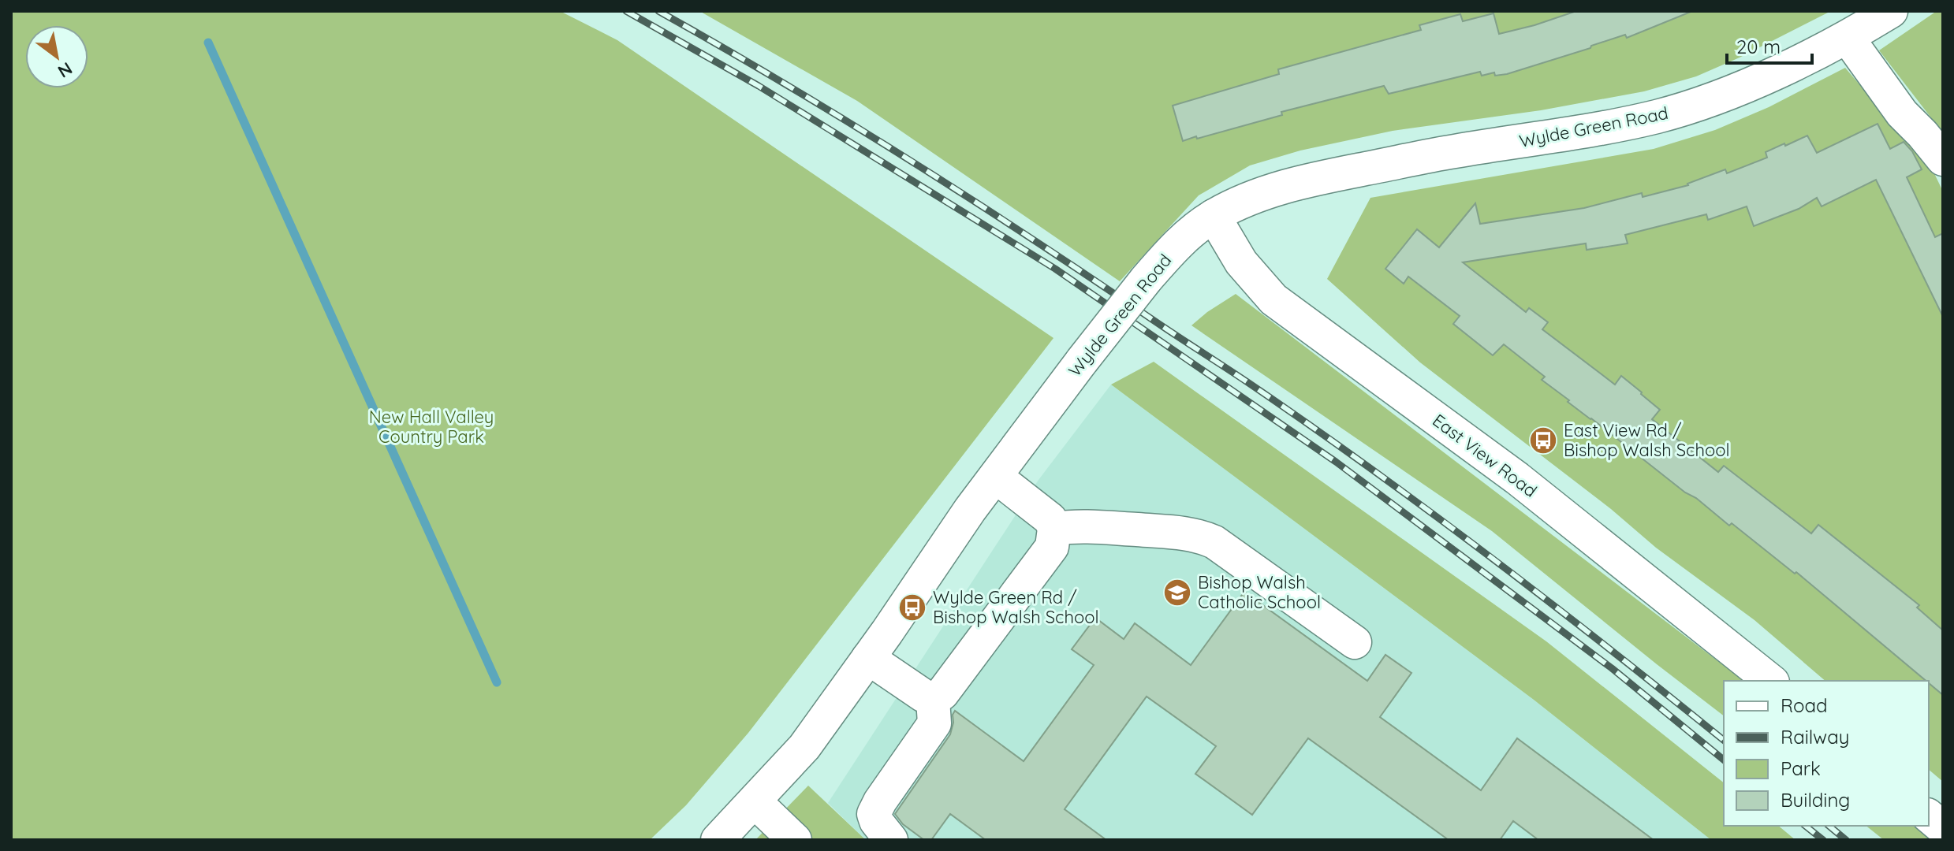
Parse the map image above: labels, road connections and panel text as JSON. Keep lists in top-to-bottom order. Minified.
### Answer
{"streets":{"street":["Wylde Green Road","East View Road"]},"crossings":[["Wylde Green Road","East View Road"]],"parks":["New Hall Valley Country Park"],"places":{"bus stop":["East View Rd / Bishop Walsh School","Wylde Green Rd / Bishop Walsh School"],"school or university":["Bishop Walsh Catholic School"]},"legend":["Road","Railway","Park","Building"],"scale_bar":"20 m","north":"bottom right"}
